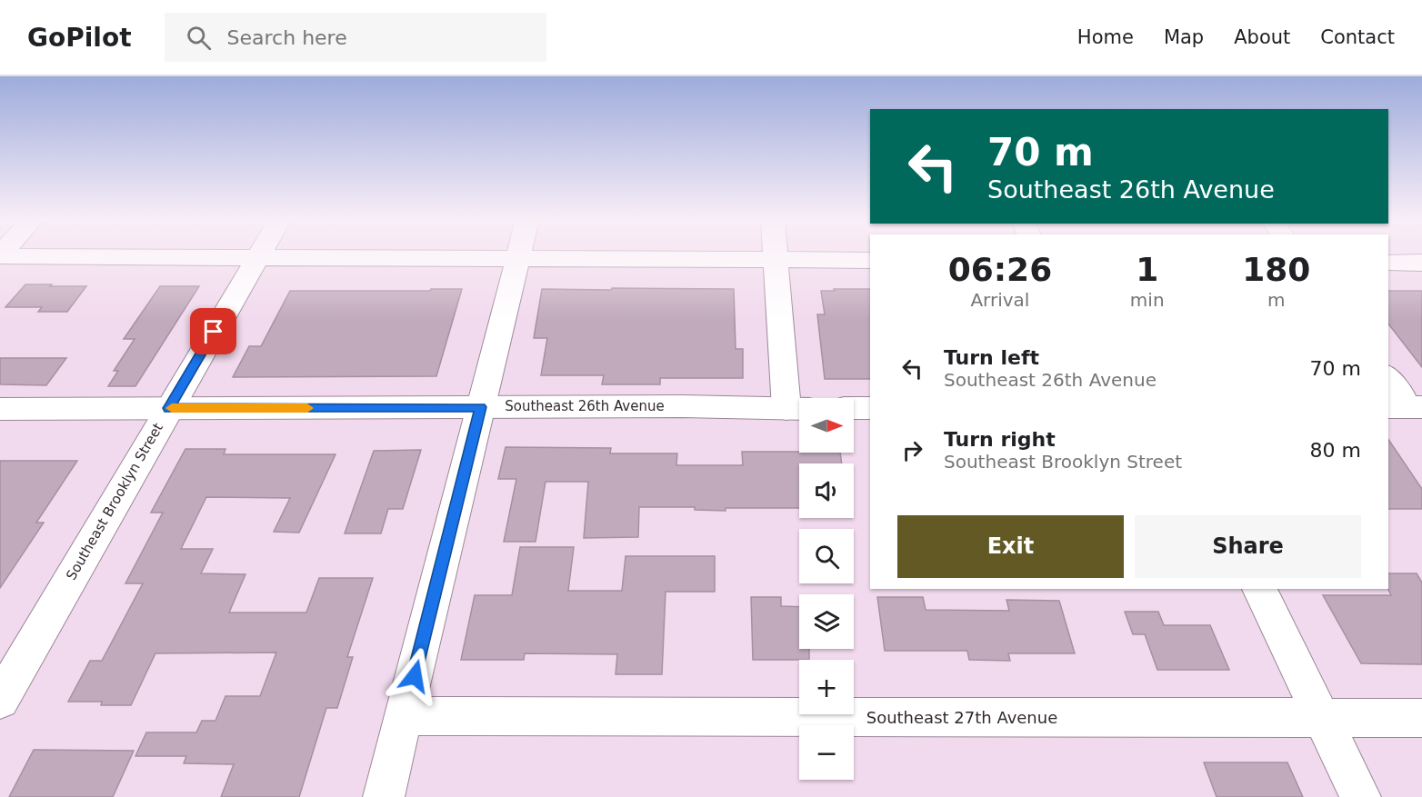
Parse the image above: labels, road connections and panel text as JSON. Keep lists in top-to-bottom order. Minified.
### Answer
{"streets":{"street":["Southeast 26th Avenue","Southeast Brooklyn Street","Southeast 27th Avenue"]},"crossings":[["Southeast 26th Avenue","Southeast Brooklyn Street"]],"north":"right","page":{"header":"GoPilot","search":"Search here","nav":["Home","Map","About","Contact"],"turn":["70 m","Southeast 26th Avenue"],"eta":["06:26","Arrival","1","min","180","m"],"list":[{"name":"Turn left","note":"Southeast 26th Avenue","value":"70 m"},{"name":"Turn right","note":"Southeast Brooklyn Street","value":"80 m"}],"map_buttons":["+","−"],"buttons":["Exit","Share"]}}
